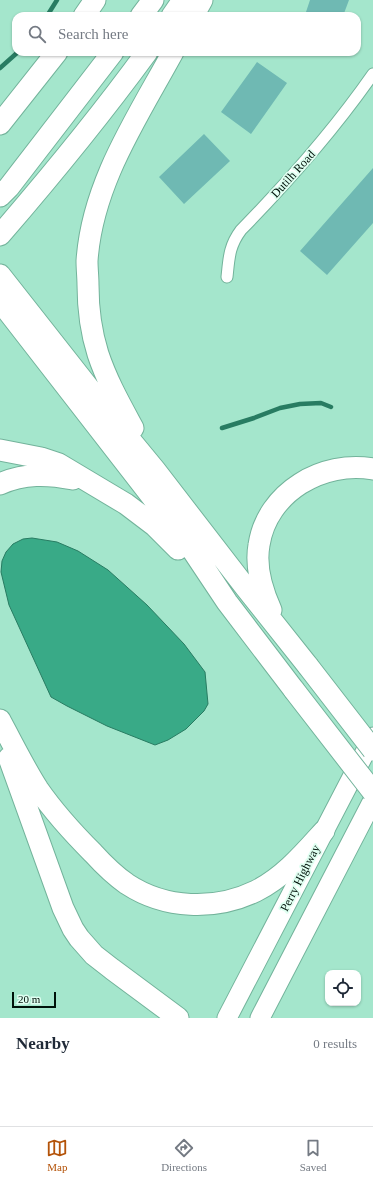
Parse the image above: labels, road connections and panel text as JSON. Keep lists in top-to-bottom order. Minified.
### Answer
{"streets":{"highway":["Perry Highway"],"street":["Dutilh Road"]},"scale_bar":"20 m","page":{"search":"Search here","scale":"20 m","heading":["Nearby","0 results"],"nav":["Map","Directions","Saved"]}}
